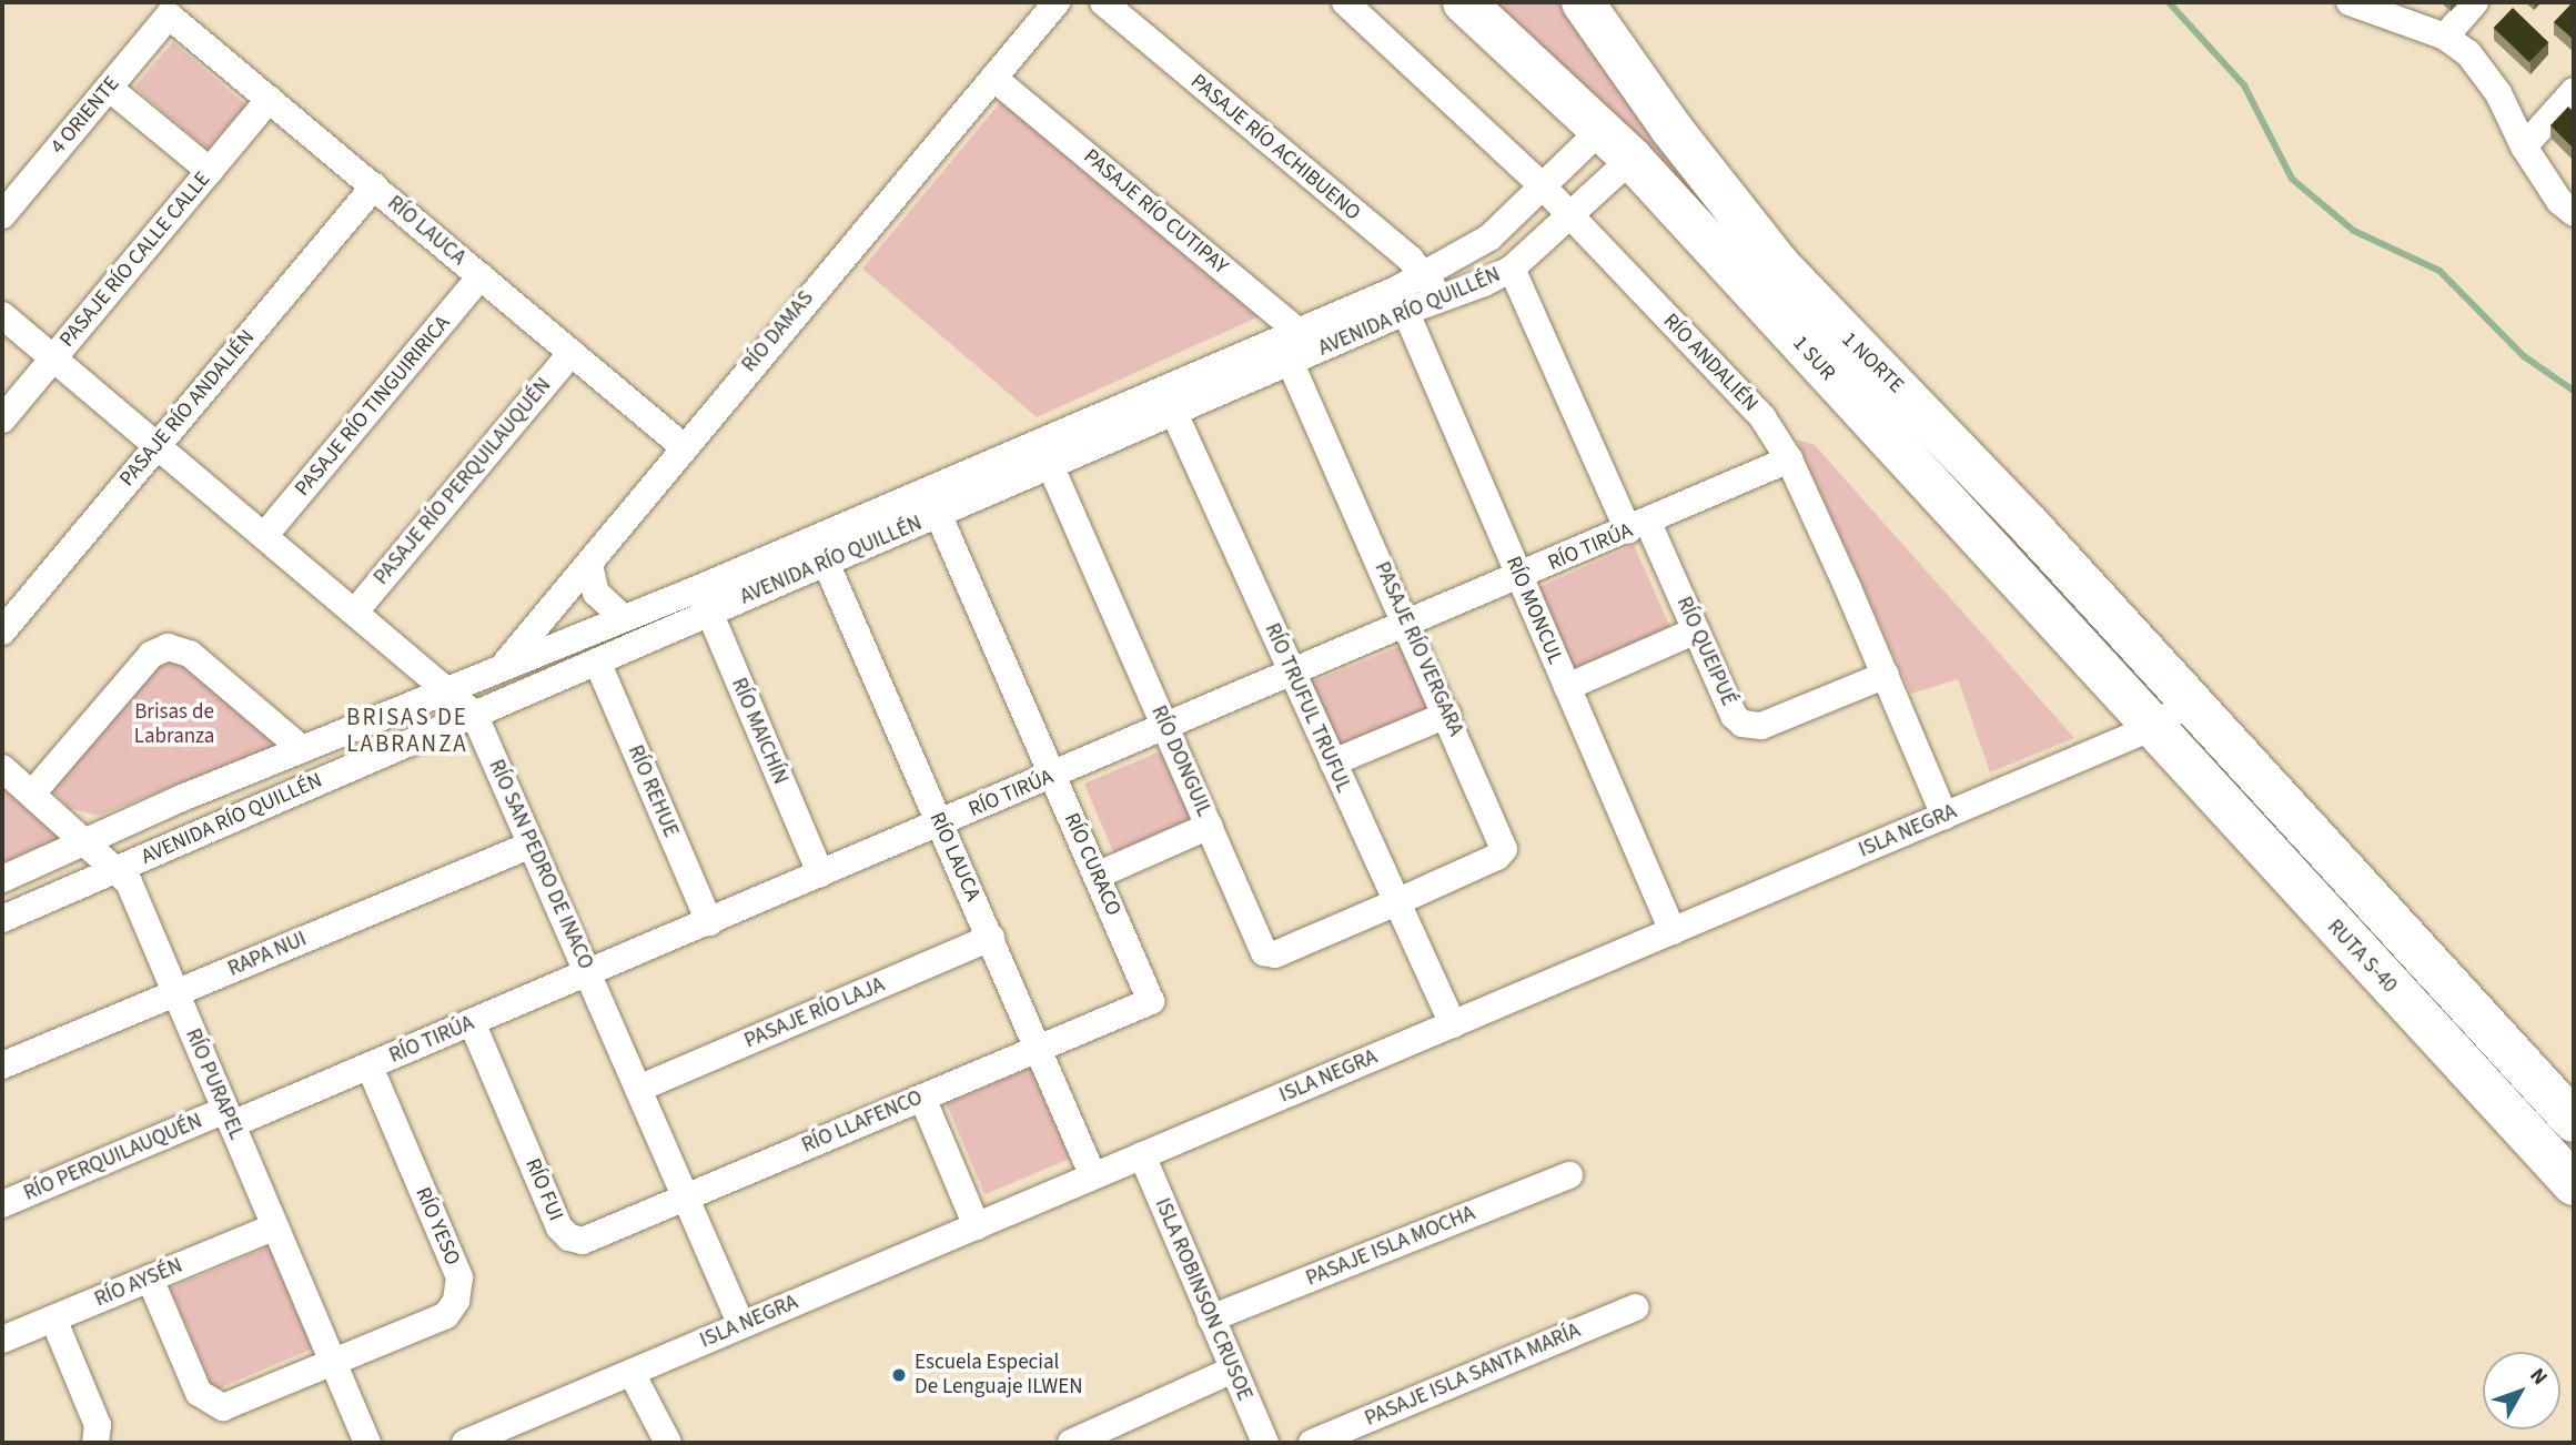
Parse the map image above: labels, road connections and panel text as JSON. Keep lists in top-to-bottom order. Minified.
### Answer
{"streets":{"main road":["1 SUR","1 NORTE","RUTA S-40"],"street":["4 ORIENTE","PASAJE RÍO ACHIBUENO","PASAJE RÍO CUTIPAY","RÍO LAUCA","PASAJE RÍO CALLE CALLE","AVENIDA RÍO QUILLÉN","RÍO DAMAS","RÍO ANDALIÉN","PASAJE RÍO TINGUIRIRICA","PASAJE RÍO ANDALIÉN","PASAJE RÍO PERQUILAUQUÉN","RÍO TIRÚA","RÍO MONCUL","PASAJE RÍO VERGARA","RÍO QUEIPUÉ","RÍO TRUFUL TRUFUL","RÍO MAICHÍN","RÍO DONGUIL","RÍO REHUE","ISLA NEGRA","RÍO SAN PEDRO DE INACO","RÍO CURACO","RAPA NUI","PASAJE RÍO LAJA","RÍO PURAPEL","RÍO LLAFENCO","RÍO PERQUILAUQUÉN","RÍO FUI","RÍO YESO","PASAJE ISLA MOCHA","RÍO AYSÉN","ISLA ROBINSON CRUSOE","PASAJE ISLA SANTA MARÍA"]},"crossings":[["4 ORIENTE","RÍO LAUCA"],["PASAJE RÍO ACHIBUENO","AVENIDA RÍO QUILLÉN"],["PASAJE RÍO CUTIPAY","AVENIDA RÍO QUILLÉN"],["PASAJE RÍO CUTIPAY","RÍO DAMAS"],["PASAJE RÍO CUTIPAY","PASAJE RÍO VERGARA"],["RÍO LAUCA","PASAJE RÍO CALLE CALLE"],["RÍO LAUCA","AVENIDA RÍO QUILLÉN"],["RÍO LAUCA","RÍO DAMAS"],["RÍO LAUCA","PASAJE RÍO TINGUIRIRICA"],["RÍO LAUCA","PASAJE RÍO ANDALIÉN"],["RÍO LAUCA","PASAJE RÍO PERQUILAUQUÉN"],["RÍO LAUCA","RÍO TIRÚA"],["RÍO LAUCA","ISLA NEGRA"],["RÍO LAUCA","RÍO CURACO"],["RÍO LAUCA","PASAJE RÍO LAJA"],["RÍO LAUCA","RÍO LLAFENCO"],["PASAJE RÍO CALLE CALLE","RÍO SAN PEDRO DE INACO"],["AVENIDA RÍO QUILLÉN","RÍO DAMAS"],["AVENIDA RÍO QUILLÉN","1 SUR"],["AVENIDA RÍO QUILLÉN","RÍO ANDALIÉN"],["AVENIDA RÍO QUILLÉN","RÍO MONCUL"],["AVENIDA RÍO QUILLÉN","PASAJE RÍO VERGARA"],["AVENIDA RÍO QUILLÉN","RÍO QUEIPUÉ"],["AVENIDA RÍO QUILLÉN","RÍO TRUFUL TRUFUL"],["AVENIDA RÍO QUILLÉN","RÍO MAICHÍN"],["AVENIDA RÍO QUILLÉN","RÍO DONGUIL"],["AVENIDA RÍO QUILLÉN","RÍO REHUE"],["AVENIDA RÍO QUILLÉN","RÍO SAN PEDRO DE INACO"],["AVENIDA RÍO QUILLÉN","RÍO CURACO"],["AVENIDA RÍO QUILLÉN","RÍO PURAPEL"],["1 SUR","ISLA NEGRA"],["1 SUR","RUTA S-40"],["RÍO ANDALIÉN","RÍO TIRÚA"],["RÍO ANDALIÉN","RÍO QUEIPUÉ"],["RÍO ANDALIÉN","ISLA NEGRA"],["1 NORTE","ISLA NEGRA"],["1 NORTE","RUTA S-40"],["PASAJE RÍO TINGUIRIRICA","RÍO SAN PEDRO DE INACO"],["PASAJE RÍO ANDALIÉN","RÍO SAN PEDRO DE INACO"],["PASAJE RÍO PERQUILAUQUÉN","RÍO SAN PEDRO DE INACO"],["RÍO TIRÚA","RÍO MONCUL"],["RÍO TIRÚA","PASAJE RÍO VERGARA"],["RÍO TIRÚA","RÍO QUEIPUÉ"],["RÍO TIRÚA","RÍO TRUFUL TRUFUL"],["RÍO TIRÚA","RÍO MAICHÍN"],["RÍO TIRÚA","RÍO DONGUIL"],["RÍO TIRÚA","RÍO REHUE"],["RÍO TIRÚA","RÍO SAN PEDRO DE INACO"],["RÍO TIRÚA","RÍO CURACO"],["RÍO TIRÚA","RÍO PURAPEL"],["RÍO TIRÚA","RÍO PERQUILAUQUÉN"],["RÍO TIRÚA","RÍO FUI"],["RÍO TIRÚA","RÍO YESO"],["RÍO MONCUL","ISLA NEGRA"],["PASAJE RÍO VERGARA","RÍO TRUFUL TRUFUL"],["PASAJE RÍO VERGARA","RÍO DONGUIL"],["RÍO TRUFUL TRUFUL","RÍO DONGUIL"],["RÍO TRUFUL TRUFUL","ISLA NEGRA"],["ISLA NEGRA","RÍO SAN PEDRO DE INACO"],["ISLA NEGRA","RUTA S-40"],["ISLA NEGRA","ISLA ROBINSON CRUSOE"],["RÍO SAN PEDRO DE INACO","RAPA NUI"],["RÍO SAN PEDRO DE INACO","PASAJE RÍO LAJA"],["RÍO SAN PEDRO DE INACO","RÍO LLAFENCO"],["RÍO SAN PEDRO DE INACO","RÍO FUI"],["RÍO CURACO","RÍO LLAFENCO"],["RAPA NUI","RÍO PURAPEL"],["RÍO PURAPEL","RÍO PERQUILAUQUÉN"],["RÍO PURAPEL","RÍO YESO"],["RÍO PURAPEL","RÍO AYSÉN"],["RÍO LLAFENCO","RÍO FUI"],["PASAJE ISLA MOCHA","ISLA ROBINSON CRUSOE"]],"districts":["BRISAS DE LABRANZA"],"parks":["Brisas de Labranza"],"places":["Escuela Especial De Lenguaje ILWEN"],"north":"top right"}
